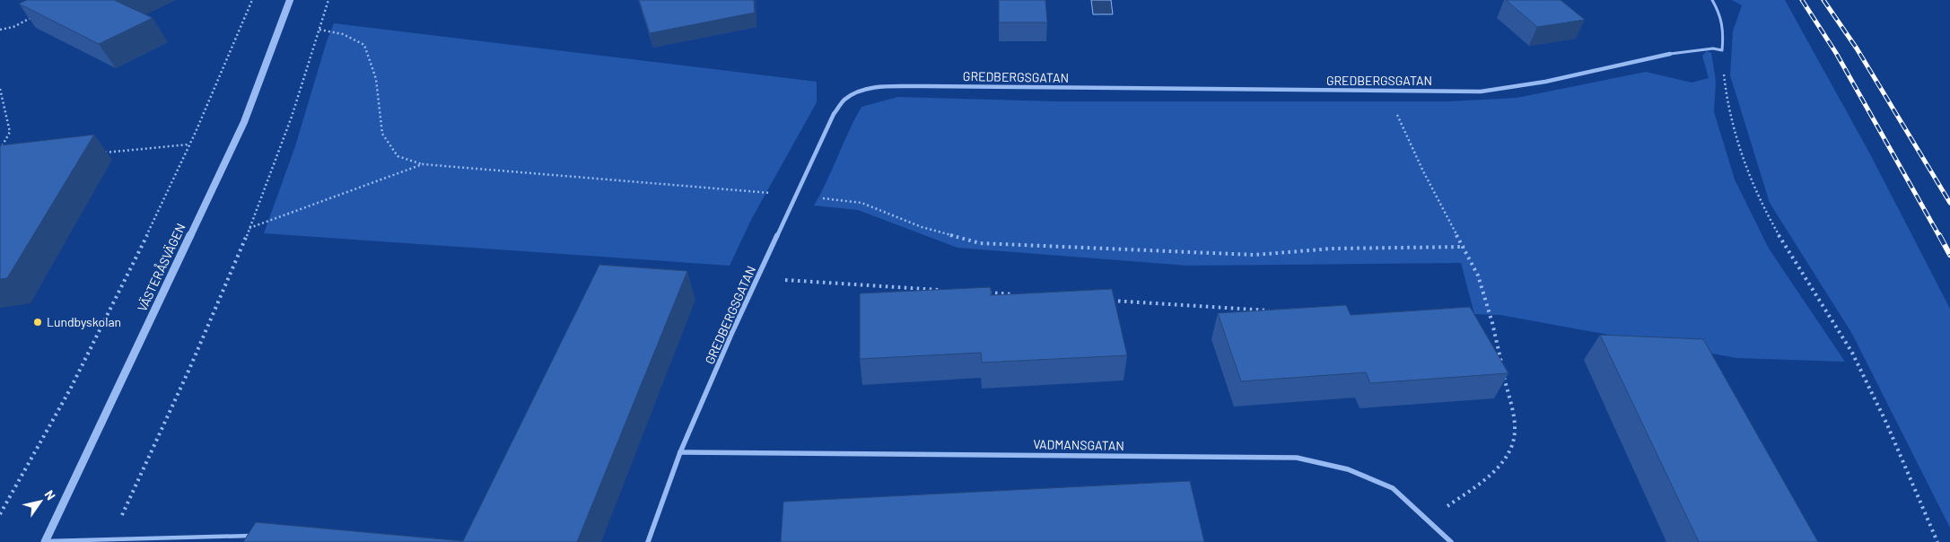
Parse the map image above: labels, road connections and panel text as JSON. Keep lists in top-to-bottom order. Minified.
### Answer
{"streets":{"street":["GREDBERGSGATAN","VÄSTERÅSVÄGEN","VADMANSGATAN"]},"crossings":[["GREDBERGSGATAN","VADMANSGATAN"]],"places":["Lundbyskolan"],"north":"top right"}
